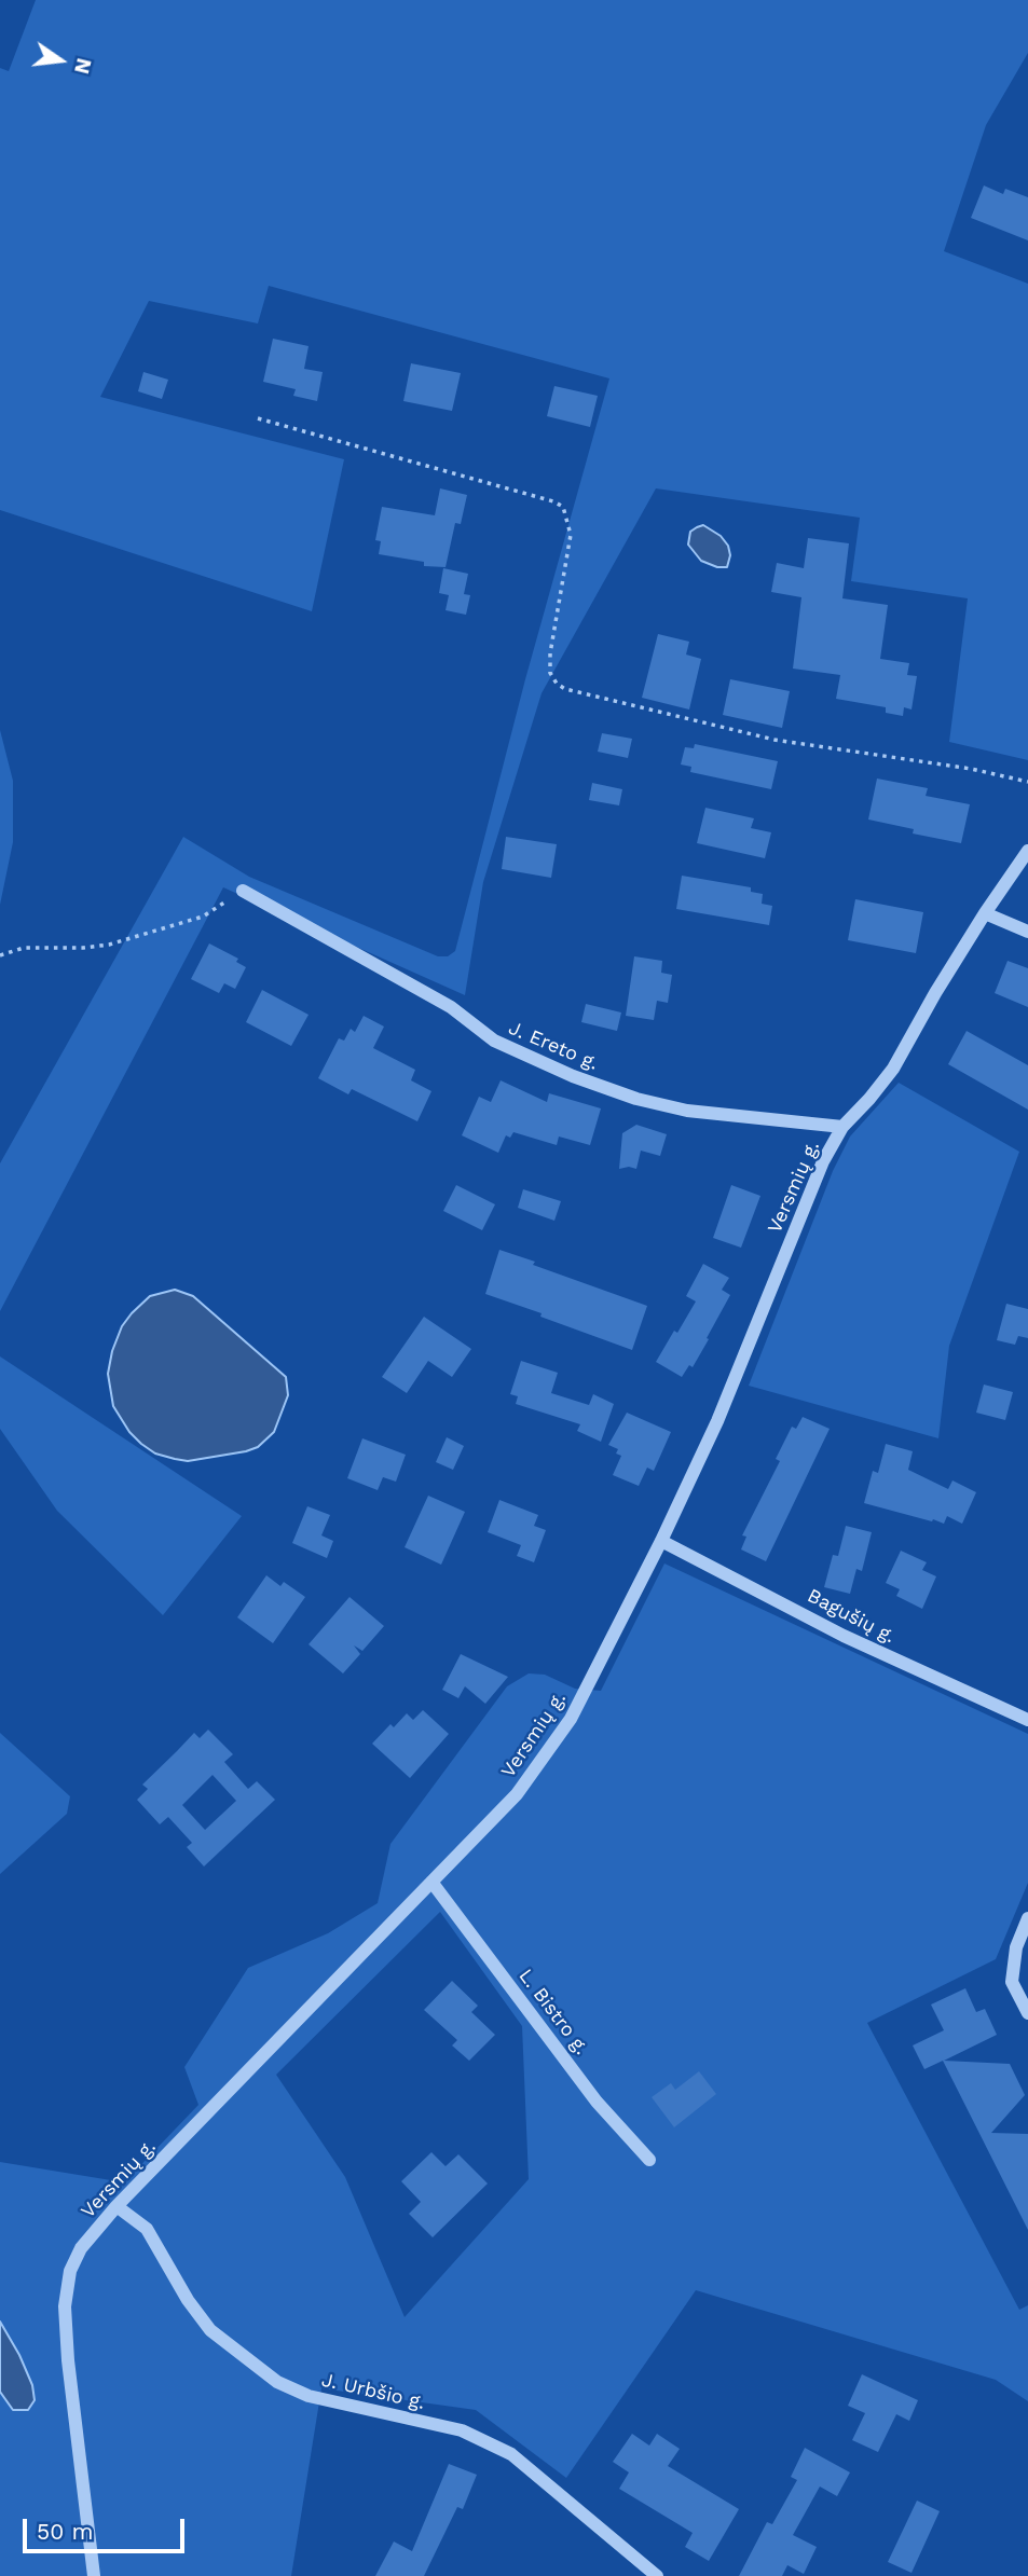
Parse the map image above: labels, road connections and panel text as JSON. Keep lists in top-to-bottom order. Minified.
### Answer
{"streets":{"street":["J. Ereto g.","Versmių g.","Bagušių g.","L. Bistro g.","J. Urbšio g."]},"crossings":[["J. Ereto g.","Versmių g."],["Versmių g.","Bagušių g."],["Versmių g.","L. Bistro g."],["Versmių g.","J. Urbšio g."]],"scale_bar":"50 m","north":"right"}
